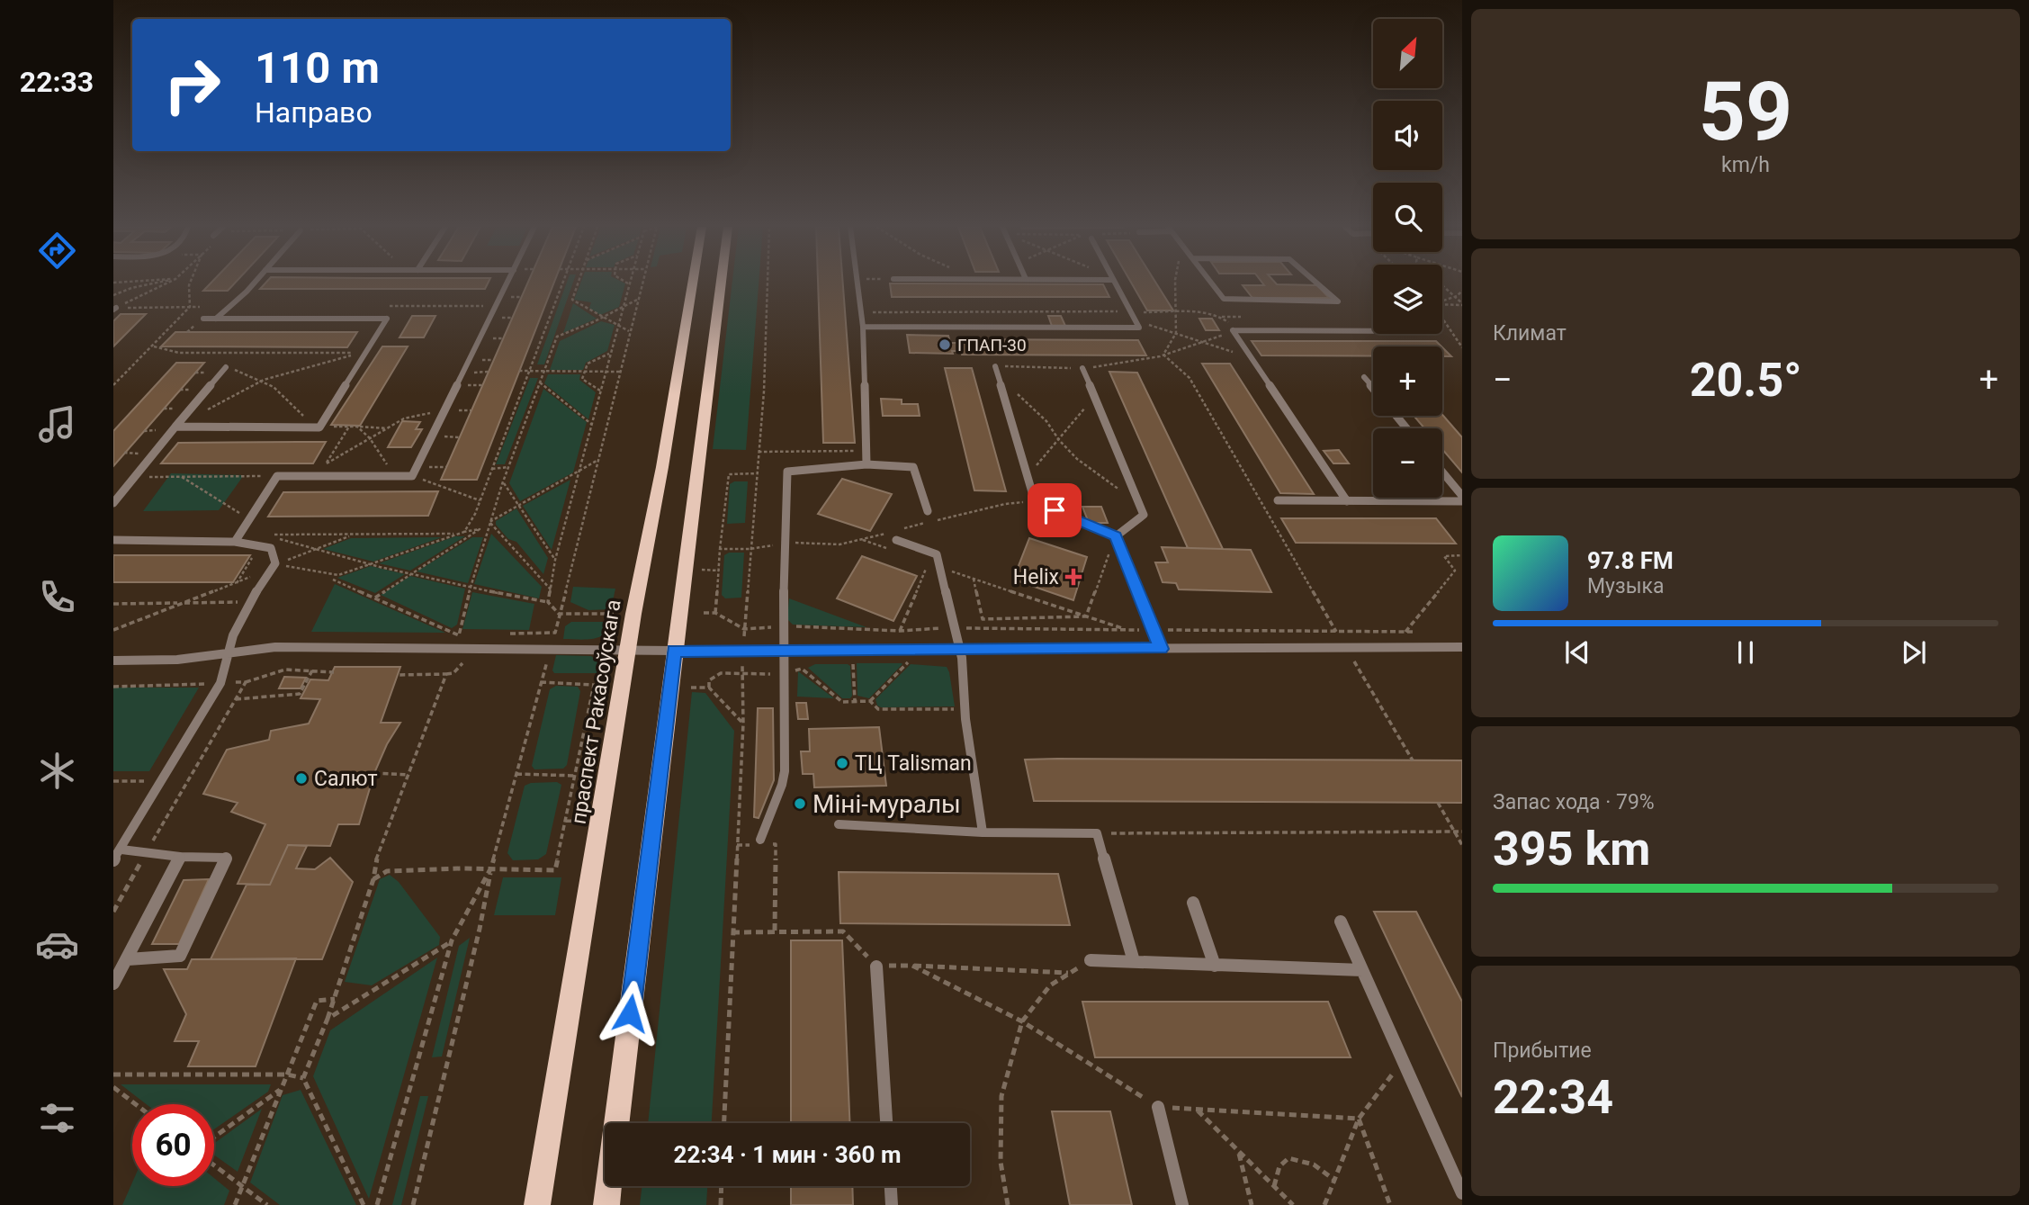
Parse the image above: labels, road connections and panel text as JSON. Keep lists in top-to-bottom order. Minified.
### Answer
{"streets":{"main road":["праспект Ракасоўскага"]},"places":{"other":["ГПАП-30","ТЦ Talisman","Салют","Міні-муралы"],"health":["Helix"]},"north":"top right","page":{"tabs":"22:33","tile":[["59","km/h"],"Климат",["Запас хода · 79%","395 km"],["Прибытие","22:34"]],"map_buttons":["+","−"],"turn":["110 m","Направо"],"heat":["−","20.5°","+"],"song":["97.8 FM","Музыка"],"limit":"60","trip":"22:34 · 1 мин · 360 m"}}
